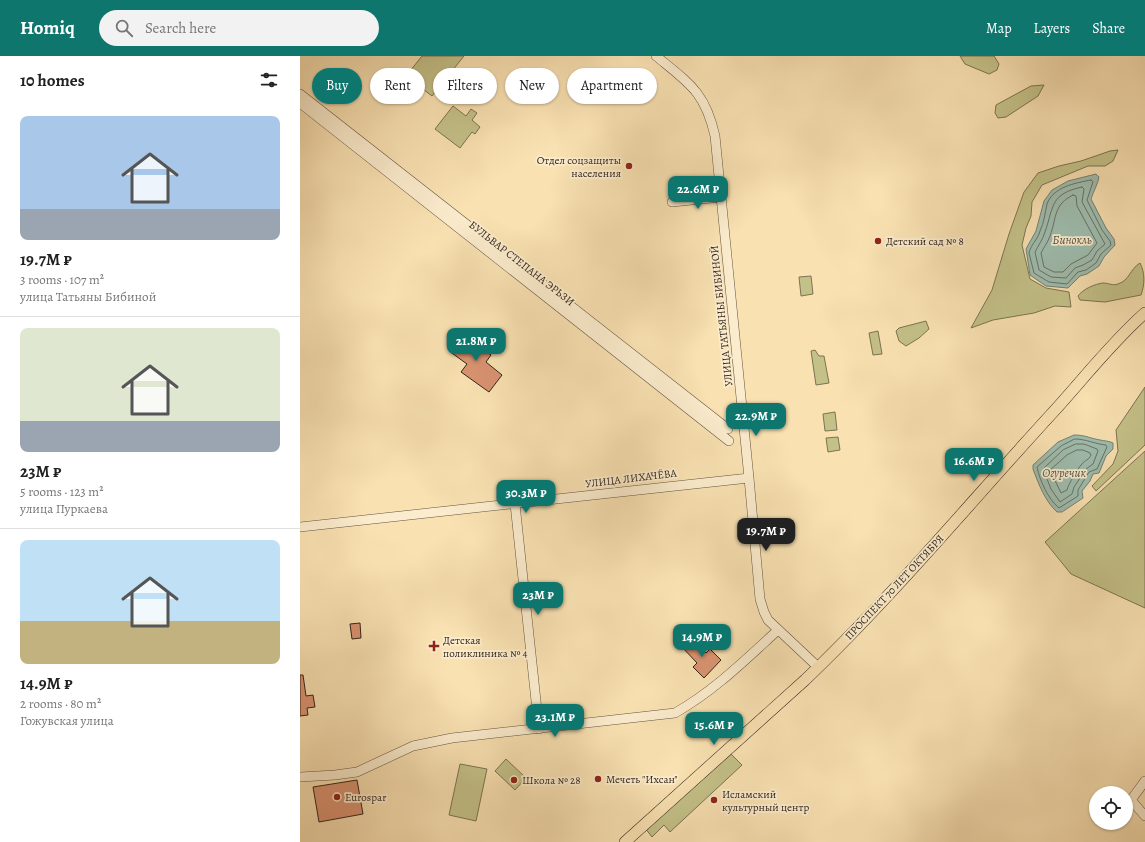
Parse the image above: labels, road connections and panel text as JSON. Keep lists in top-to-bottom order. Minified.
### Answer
{"streets":{"main road":["ПРОСПЕКТ 70 ЛЕТ ОКТЯБРЯ"],"street":["БУЛЬВАР СТЕПАНА ЭРЬЗИ","УЛИЦА ТАТЬЯНЫ БИБИНОЙ","УЛИЦА ЛИХАЧЁВА"]},"crossings":[["УЛИЦА ТАТЬЯНЫ БИБИНОЙ","УЛИЦА ЛИХАЧЁВА"],["УЛИЦА ТАТЬЯНЫ БИБИНОЙ","ПРОСПЕКТ 70 ЛЕТ ОКТЯБРЯ"]],"water":["Бинокль","Огуречик"],"places":{"other":["Отдел соцзащиты населения","Детский сад № 8","Мечеть \"Ихсан\"","Школа № 28","Eurospar","Исламский культурный центр"],"health":["Детская поликлиника № 4"]},"page":{"header":"Homiq","search":"Search here","nav":["Map","Layers","Share"],"heading":"10 homes","chip":["Buy","Rent","Filters","New","Apartment"],"list":[{"name":"19.7M ₽","note":"3 rooms · 107 m² · улица Татьяны Бибиной"},{"name":"23M ₽","note":"5 rooms · 123 m² · улица Пуркаева"},{"name":"14.9M ₽","note":"2 rooms · 80 m² · Гожувская улица"}],"price":["22.6M ₽","21.8M ₽","22.9M ₽","16.6M ₽","30.3M ₽","19.7M ₽","23M ₽","14.9M ₽","23.1M ₽","15.6M ₽"]}}
